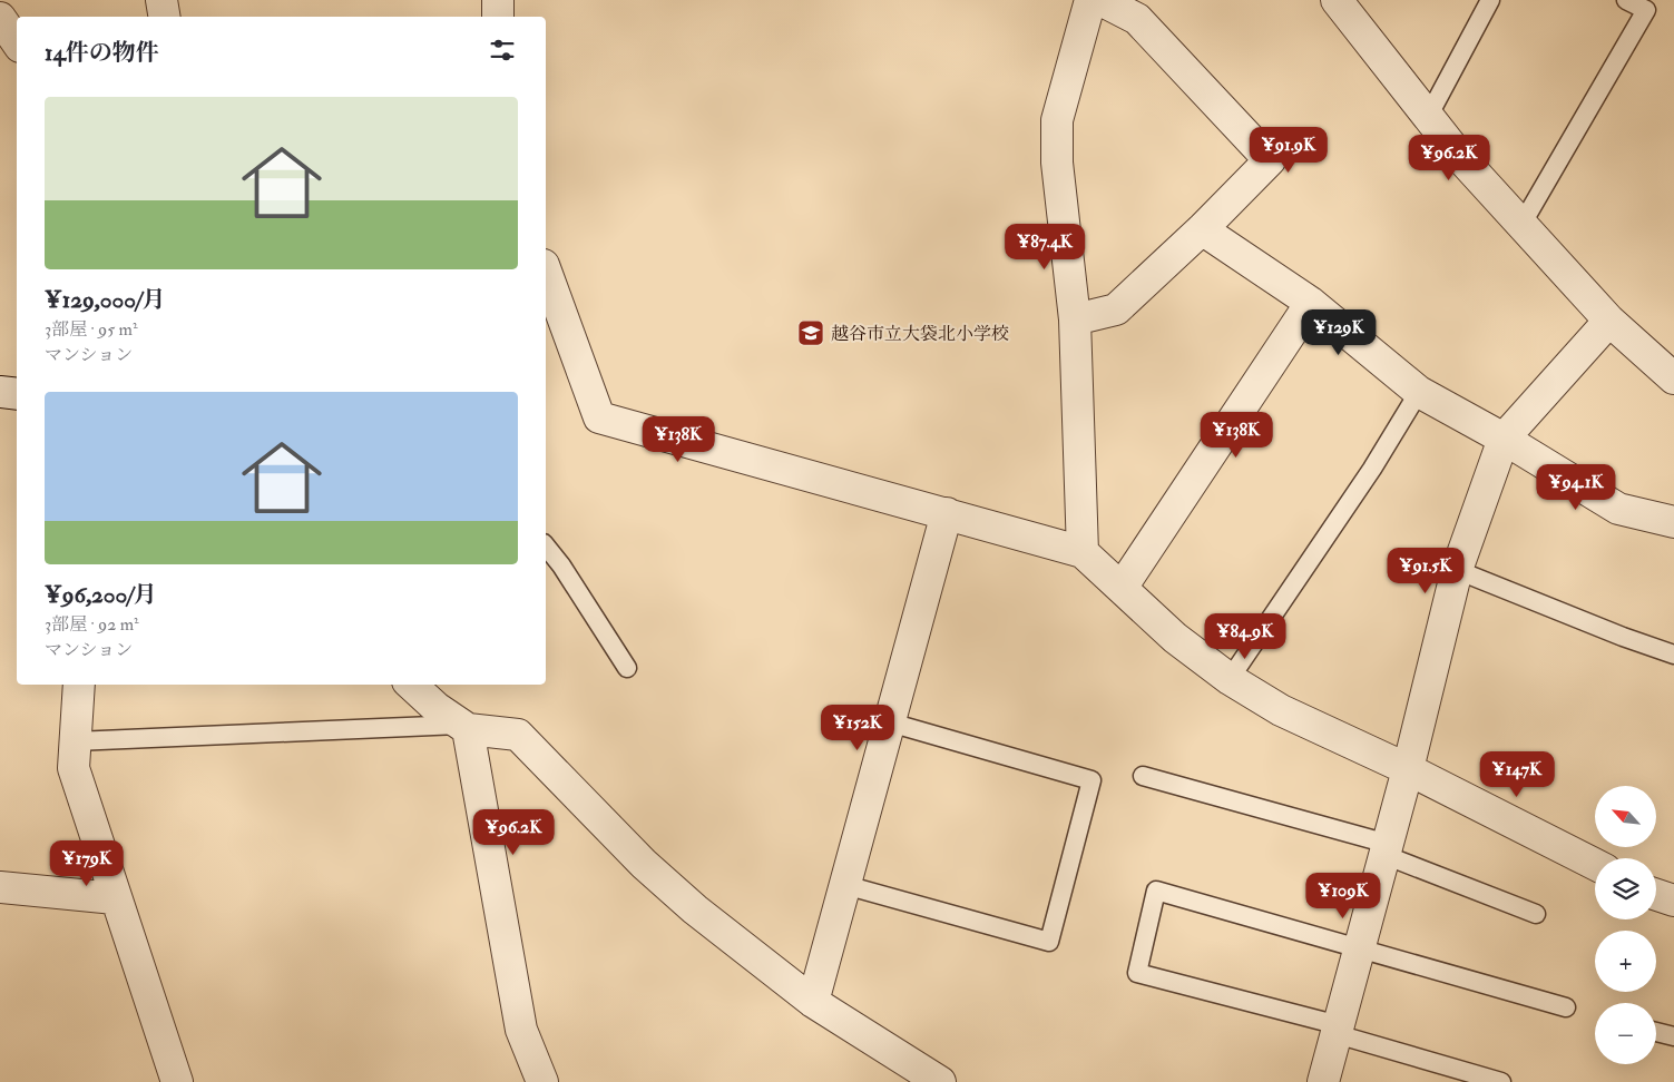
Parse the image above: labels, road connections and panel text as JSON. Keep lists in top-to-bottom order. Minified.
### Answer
{"places":{"school or university":["越谷市立大袋北小学校"]},"north":"top left","page":{"heading":"14件の物件","list":[{"name":"¥129,000/月","note":"3部屋 · 95 m² · マンション"},{"name":"¥96,200/月","note":"3部屋 · 92 m² · マンション"}],"price":["¥91.9K","¥96.2K","¥87.4K","¥129K","¥138K","¥138K","¥94.1K","¥91.5K","¥84.9K","¥152K","¥147K","¥96.2K","¥179K","¥109K"],"map_buttons":["+","−"]}}
